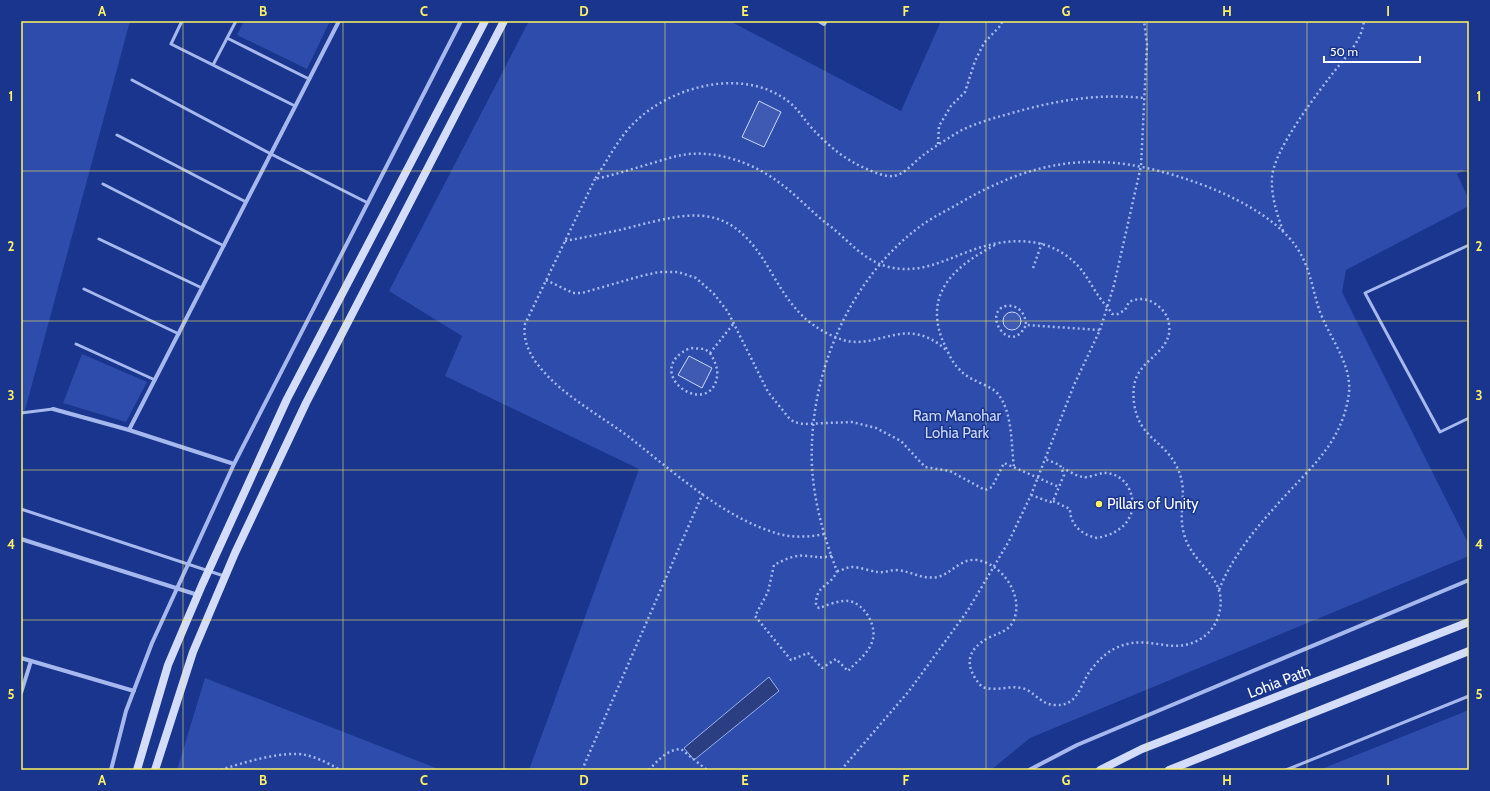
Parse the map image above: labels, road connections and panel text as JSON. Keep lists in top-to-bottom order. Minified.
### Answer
{"streets":{"street":["Lohia Path"]},"parks":["Ram Manohar Lohia Park"],"places":["Pillars of Unity"],"scale_bar":"50 m","grid":{"columns":["A","B","C","D","E","F","G","H","I"],"rows":["1","2","3","4","5"]}}
